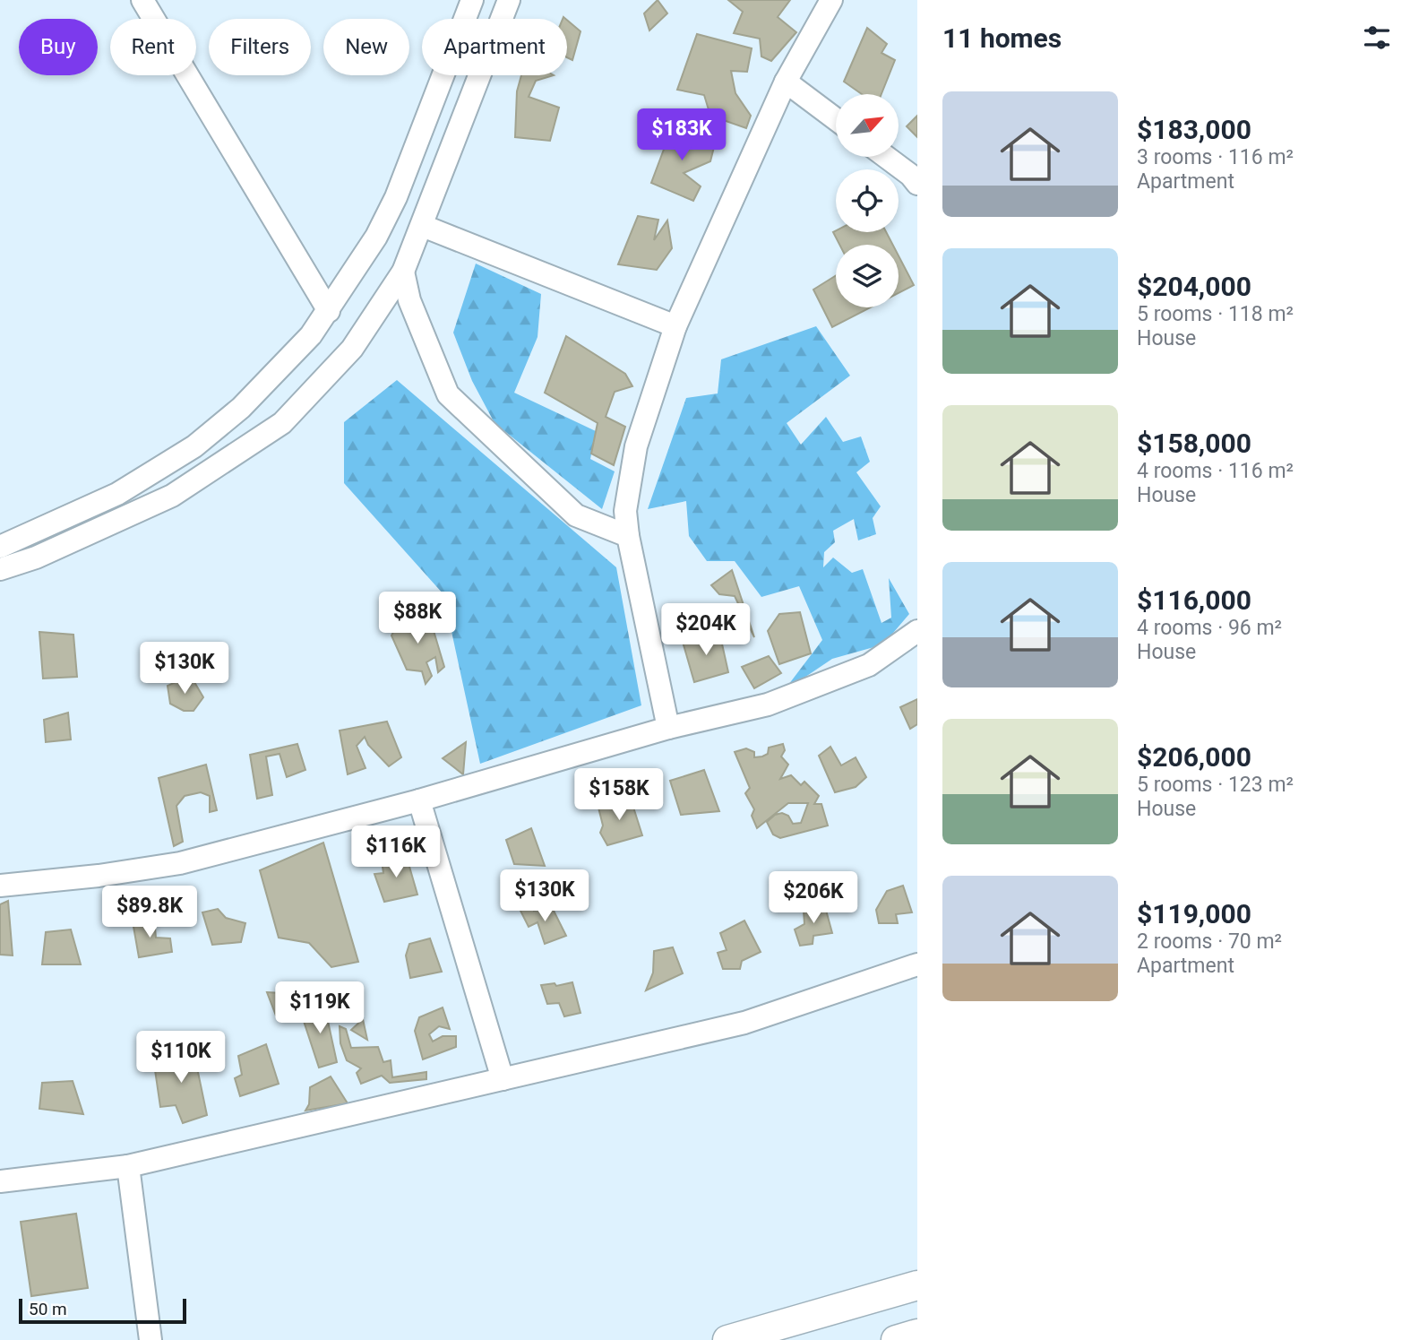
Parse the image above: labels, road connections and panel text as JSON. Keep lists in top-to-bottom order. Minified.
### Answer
{"scale_bar":"50 m","north":"top right","page":{"heading":"11 homes","chip":["Buy","Rent","Filters","New","Apartment"],"list":[{"name":"$183,000","note":"3 rooms · 116 m² · Apartment"},{"name":"$204,000","note":"5 rooms · 118 m² · House"},{"name":"$158,000","note":"4 rooms · 116 m² · House"},{"name":"$116,000","note":"4 rooms · 96 m² · House"},{"name":"$206,000","note":"5 rooms · 123 m² · House"},{"name":"$119,000","note":"2 rooms · 70 m² · Apartment"}],"price":["$183K","$88K","$204K","$130K","$158K","$116K","$130K","$206K","$89.8K","$119K","$110K"],"scale":"50 m"}}
